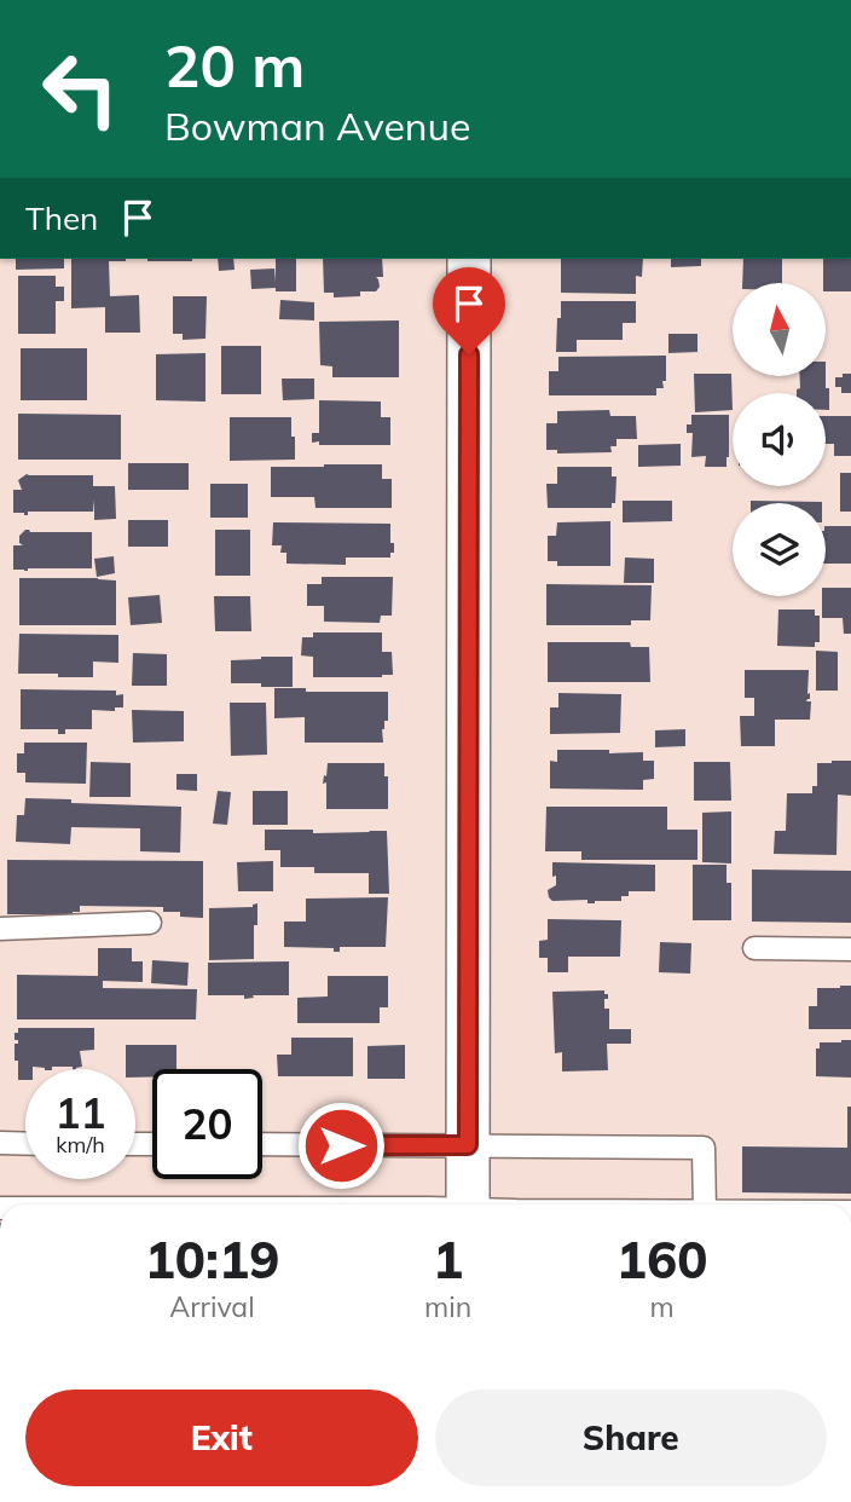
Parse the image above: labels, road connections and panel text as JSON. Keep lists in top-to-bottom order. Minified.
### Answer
{"north":"top","page":{"turn":["20 m","Bowman Avenue"],"then":"Then","speed":"11 km/h","limit":"20","eta":["10:19","Arrival","1","min","160","m"],"buttons":["Exit","Share"]}}
